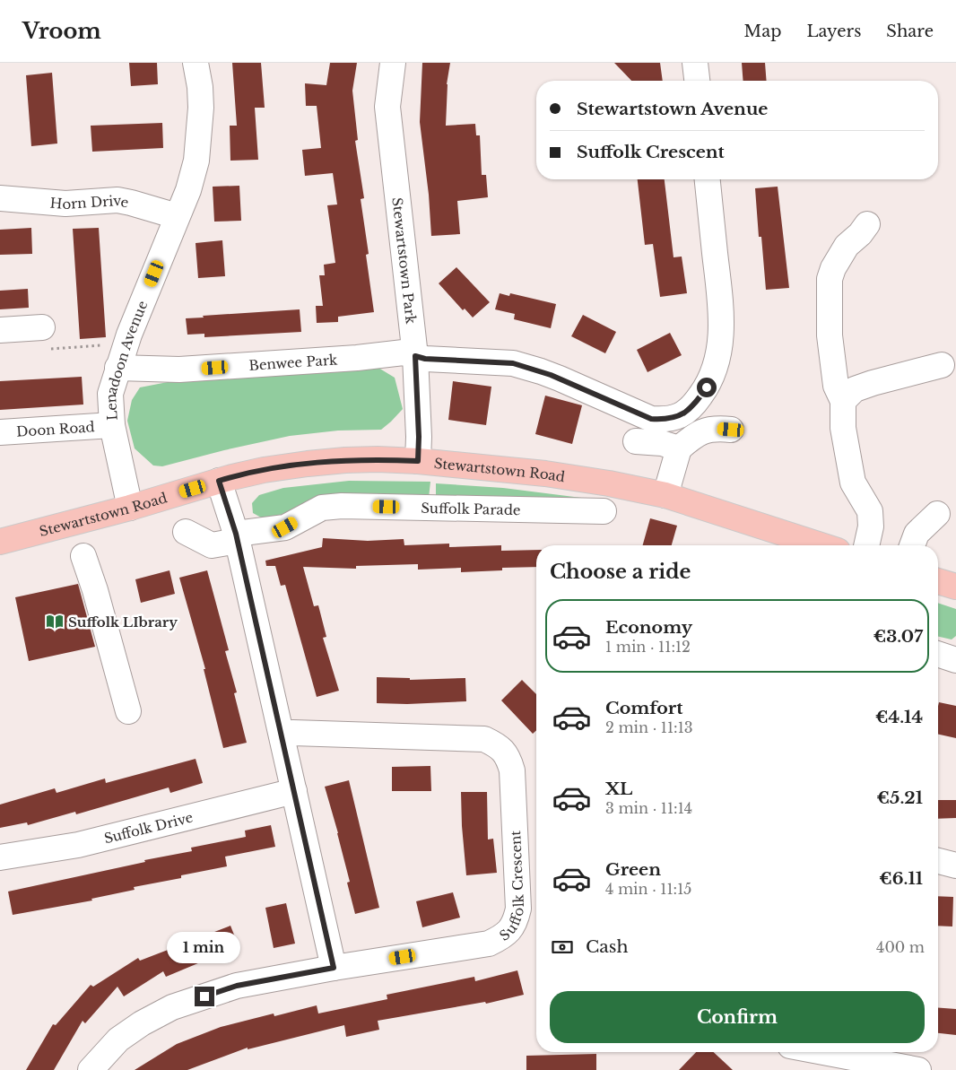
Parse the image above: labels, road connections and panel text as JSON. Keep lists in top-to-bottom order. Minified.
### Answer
{"streets":{"main road":["Stewartstown Road"],"street":["Horn Drive","Stewartstown Park","Lenadoon Avenue","Benwee Park","Doon Road","Suffolk Parade","Suffolk Drive","Suffolk Crescent"]},"crossings":[["Horn Drive","Lenadoon Avenue"],["Stewartstown Park","Benwee Park"],["Stewartstown Park","Stewartstown Road"],["Lenadoon Avenue","Benwee Park"],["Lenadoon Avenue","Doon Road"],["Lenadoon Avenue","Stewartstown Road"]],"places":{"library":["Suffolk LIbrary"]},"page":{"header":"Vroom","nav":["Map","Layers","Share"],"banner":["Stewartstown Avenue","Suffolk Crescent"],"heading":"Choose a ride","list":[{"name":"Economy","note":"1 min · 11:12","value":"€3.07"},{"name":"Comfort","note":"2 min · 11:13","value":"€4.14"},{"name":"XL","note":"3 min · 11:14","value":"€5.21"},{"name":"Green","note":"4 min · 11:15","value":"€6.11"}],"pay":["Cash","400 m"],"bubble":"1 min","buttons":"Confirm"}}
